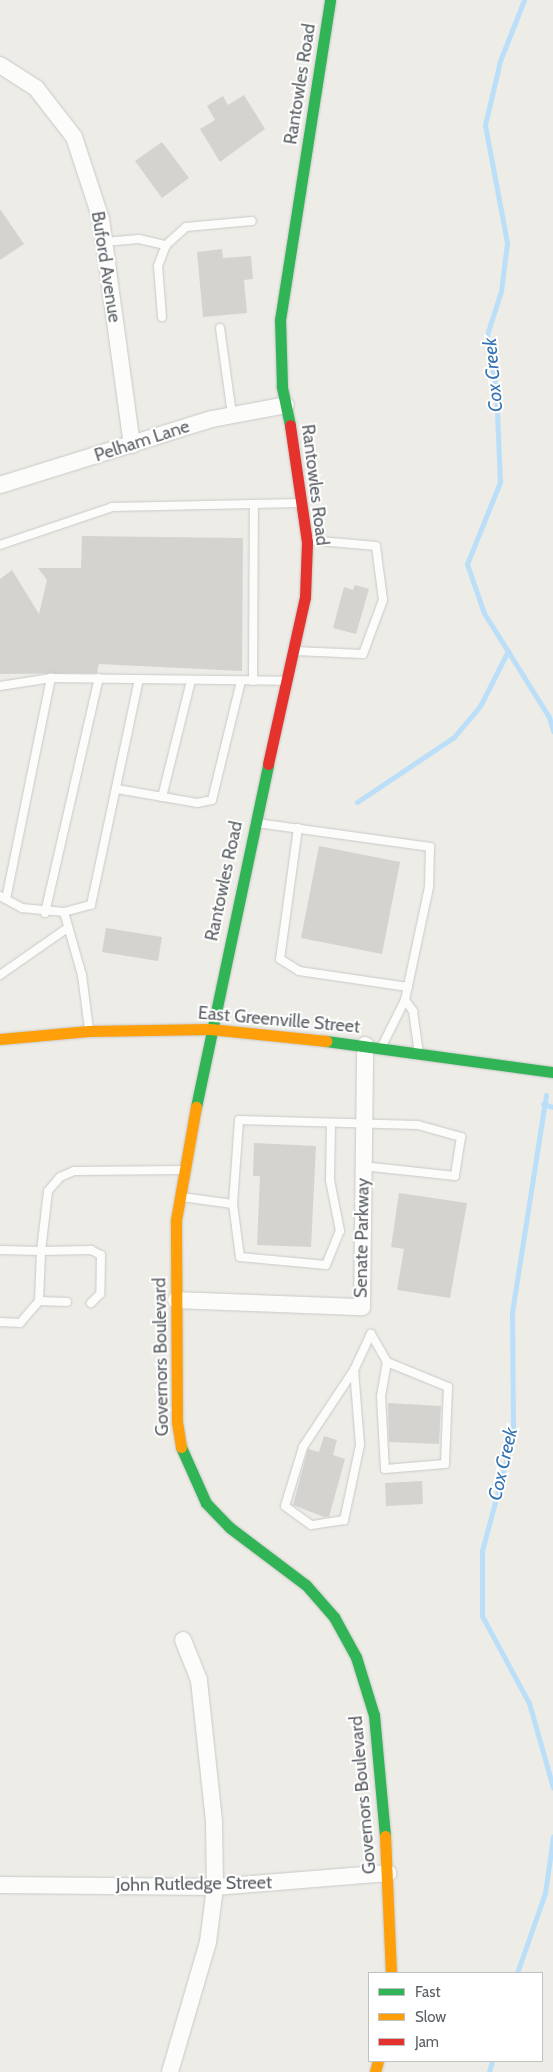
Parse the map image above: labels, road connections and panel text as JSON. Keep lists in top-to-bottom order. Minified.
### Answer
{"streets":{"street":["Rantowles Road","Buford Avenue","Pelham Lane","East Greenville Street","Senate Parkway","Governors Boulevard","John Rutledge Street"]},"crossings":[["Rantowles Road","Pelham Lane"],["Rantowles Road","East Greenville Street"],["Rantowles Road","Governors Boulevard"],["Buford Avenue","Pelham Lane"],["East Greenville Street","Senate Parkway"],["East Greenville Street","Governors Boulevard"],["Senate Parkway","Governors Boulevard"],["Governors Boulevard","John Rutledge Street"]],"water":["Cox Creek"],"legend":["Fast","Slow","Jam"]}
